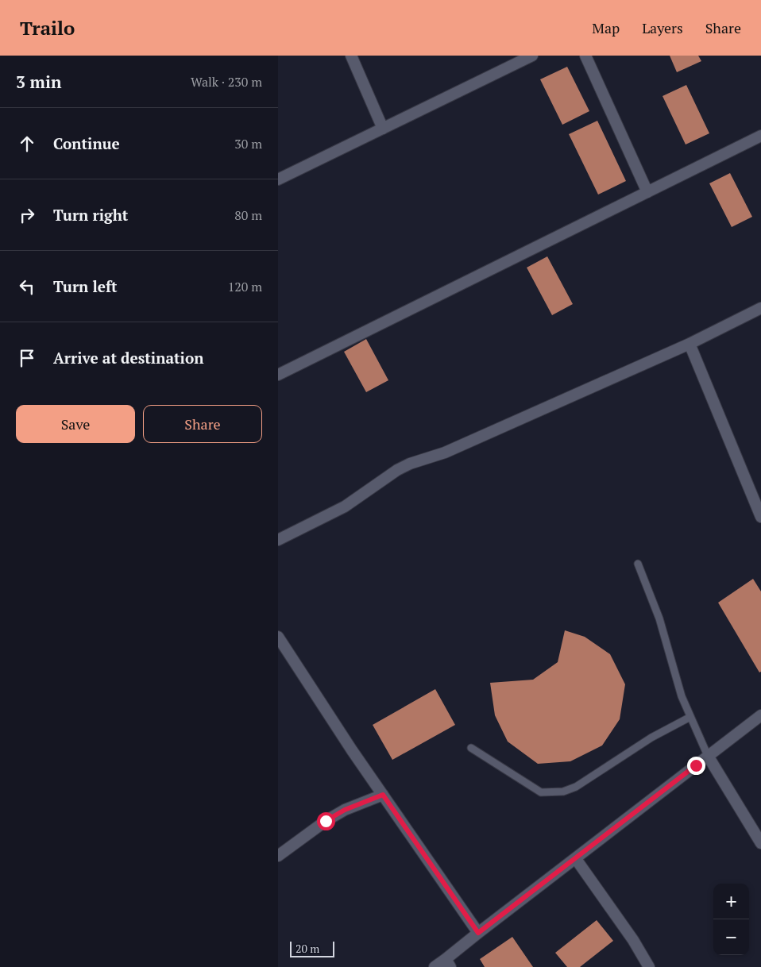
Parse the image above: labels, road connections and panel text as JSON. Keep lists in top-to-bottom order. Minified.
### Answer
{"scale_bar":"20 m","page":{"header":"Trailo","nav":["Map","Layers","Share"],"heading":["3 min","Walk · 230 m"],"list":[["Continue","30 m"],["Turn right","80 m"],["Turn left","120 m"],"Arrive at destination"],"buttons":["Save","Share"],"map_buttons":["+","−"],"scale":"20 m"}}
